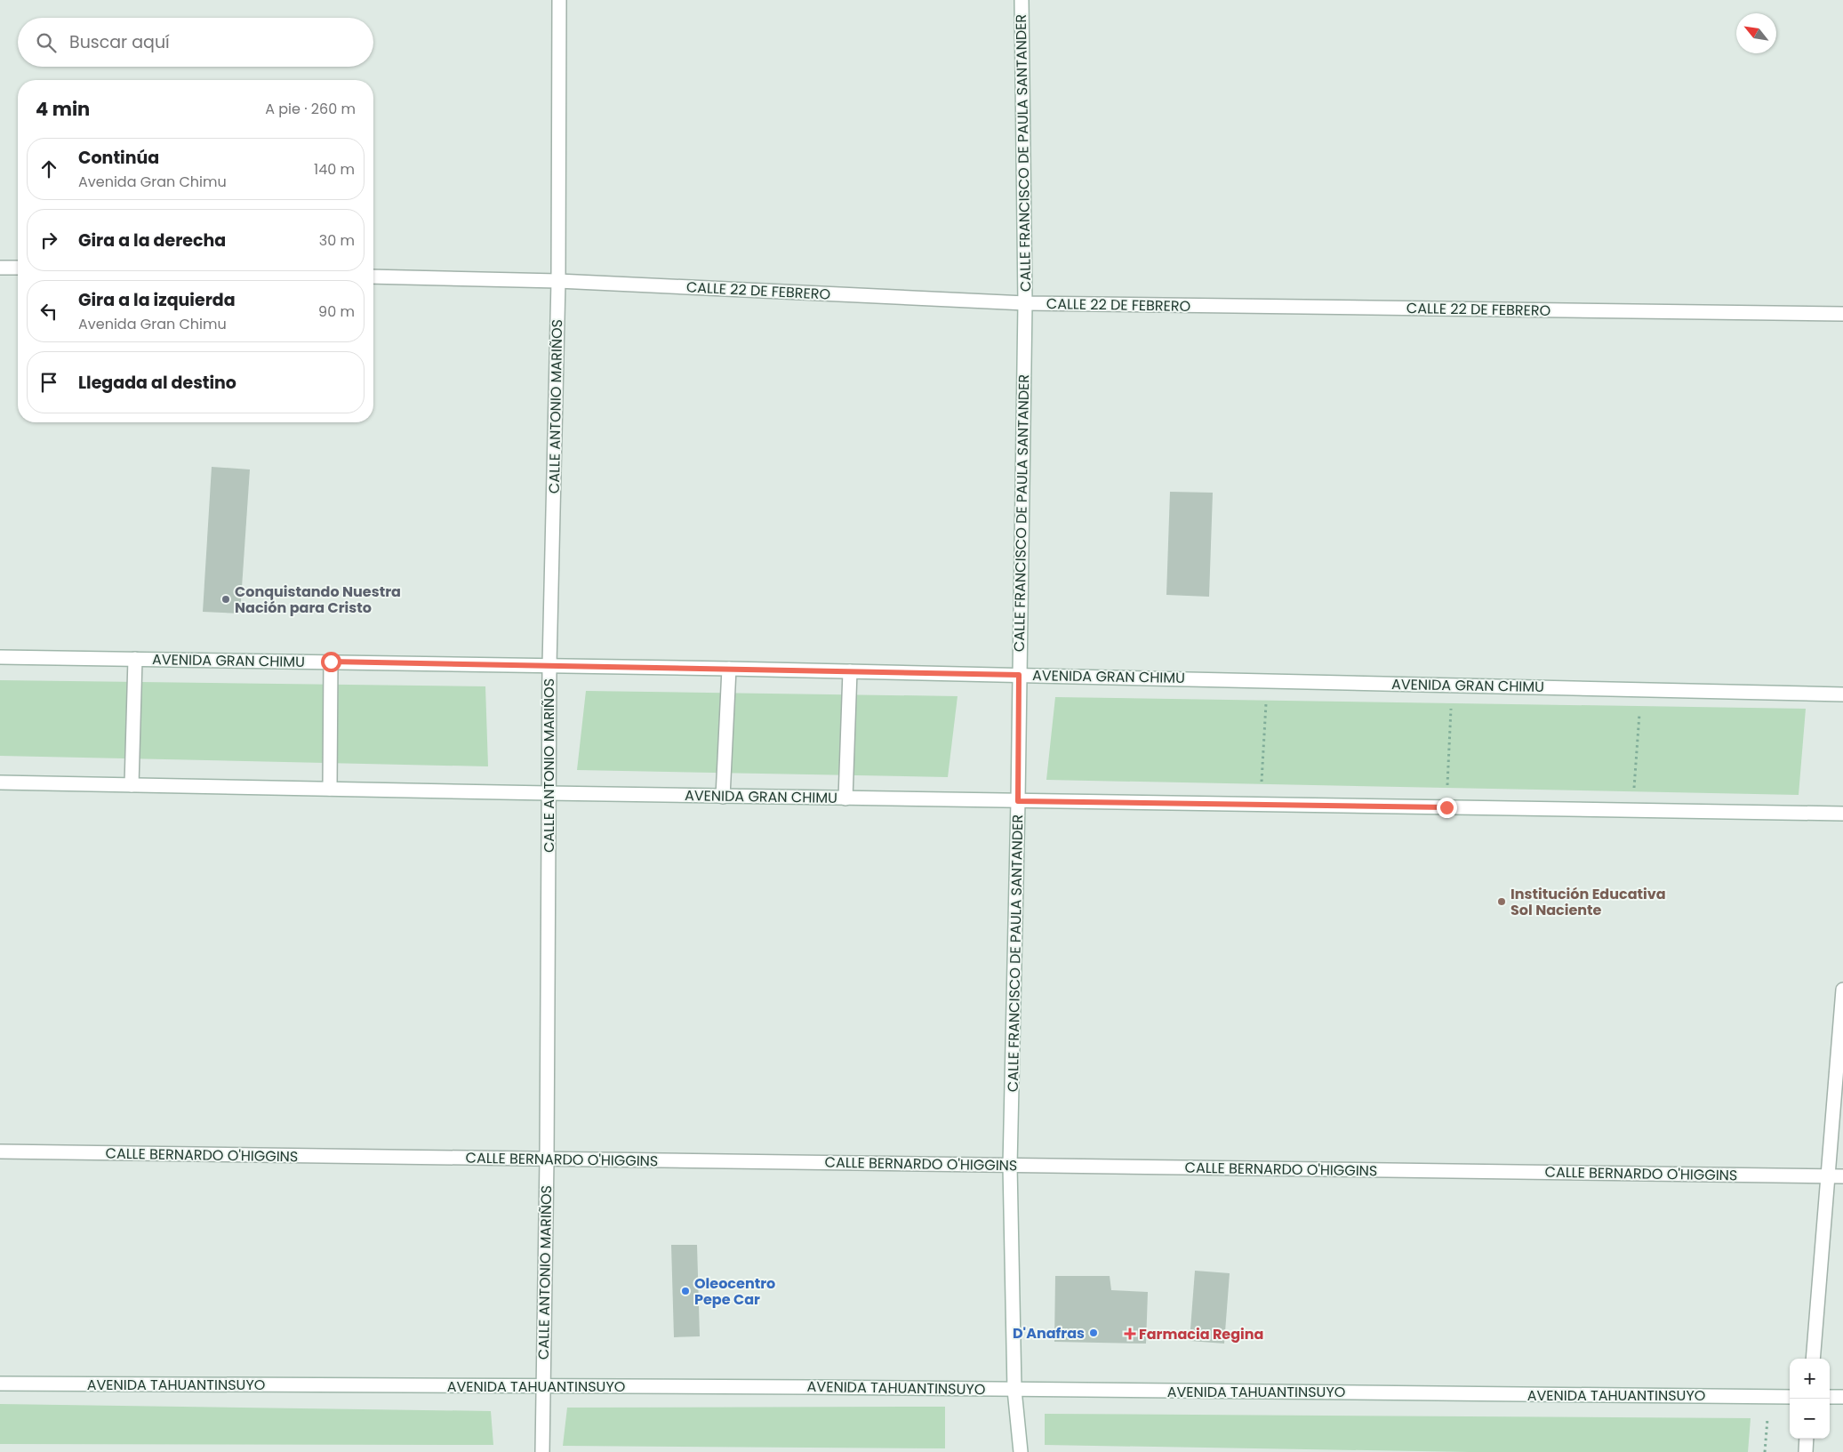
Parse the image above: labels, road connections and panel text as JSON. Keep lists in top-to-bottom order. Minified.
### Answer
{"streets":{"street":["CALLE FRANCISCO DE PAULA SANTANDER","CALLE 22 DE FEBRERO","CALLE ANTONIO MARIÑOS","AVENIDA GRAN CHIMU","CALLE BERNARDO O'HIGGINS","AVENIDA TAHUANTINSUYO"]},"crossings":[["CALLE FRANCISCO DE PAULA SANTANDER","CALLE 22 DE FEBRERO"],["CALLE FRANCISCO DE PAULA SANTANDER","AVENIDA GRAN CHIMU"],["CALLE FRANCISCO DE PAULA SANTANDER","CALLE BERNARDO O'HIGGINS"],["CALLE FRANCISCO DE PAULA SANTANDER","AVENIDA TAHUANTINSUYO"],["CALLE 22 DE FEBRERO","CALLE ANTONIO MARIÑOS"],["CALLE ANTONIO MARIÑOS","AVENIDA GRAN CHIMU"],["CALLE ANTONIO MARIÑOS","CALLE BERNARDO O'HIGGINS"],["CALLE ANTONIO MARIÑOS","AVENIDA TAHUANTINSUYO"]],"places":{"other":["Conquistando Nuestra Nación para Cristo","Institución Educativa Sol Naciente","Oleocentro Pepe Car","D'Anafras"],"health":["Farmacia Regina"]},"north":"top left","page":{"search":"Buscar aquí","heading":["4 min","A pie · 260 m"],"list":[["Continúa","Avenida Gran Chimu","140 m"],["Gira a la derecha","30 m"],["Gira a la izquierda","Avenida Gran Chimu","90 m"],"Llegada al destino"],"map_buttons":["+","−"]}}
